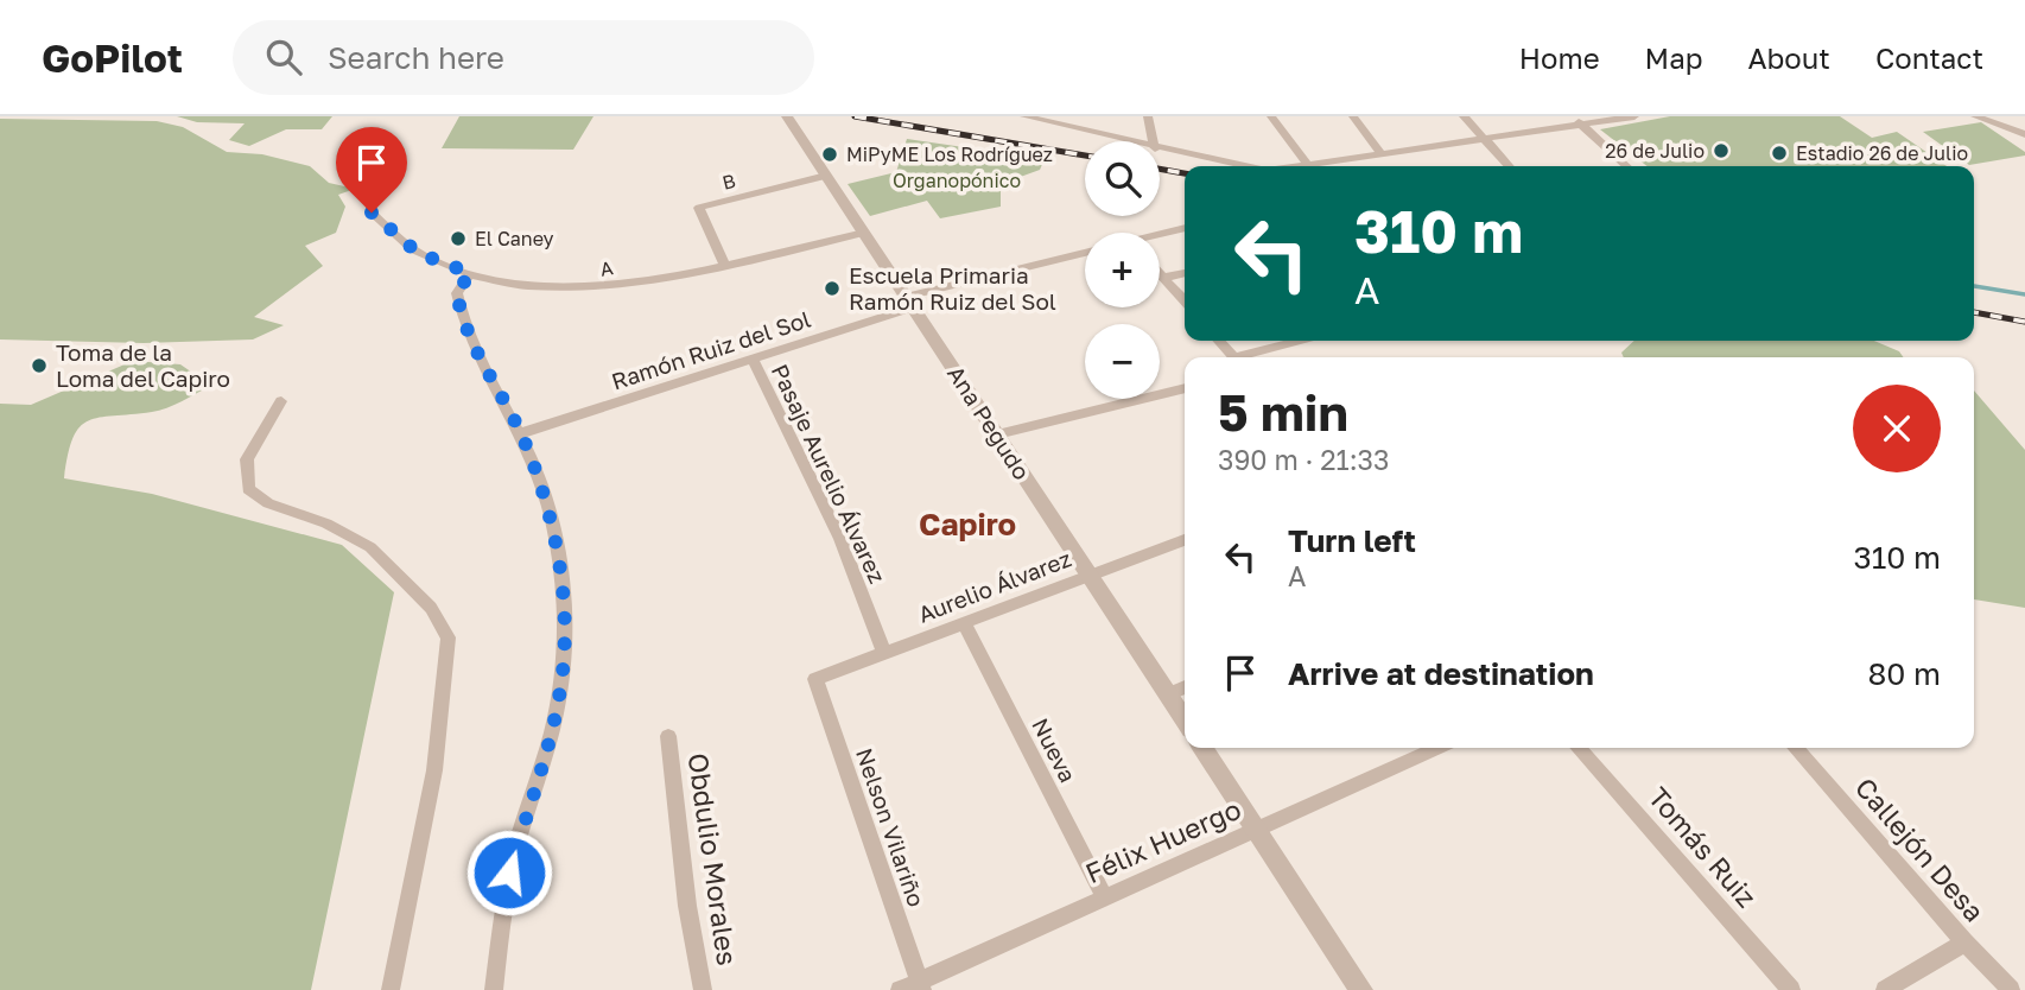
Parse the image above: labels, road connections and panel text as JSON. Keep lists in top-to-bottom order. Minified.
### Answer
{"streets":{"street":["B","A","Ramón Ruiz del Sol","Ana Pegudo","Pasaje Aurelio Álvarez","Aurelio Álvarez","Nueva","Nelson Vilariño","Félix Huergo","Tomás Ruiz","Callejón Desa","Obdulio Morales"]},"crossings":[["B","A"],["B","Ana Pegudo"],["A","Ana Pegudo"],["Ramón Ruiz del Sol","Ana Pegudo"],["Ramón Ruiz del Sol","Pasaje Aurelio Álvarez"],["Ana Pegudo","Aurelio Álvarez"],["Pasaje Aurelio Álvarez","Aurelio Álvarez"],["Aurelio Álvarez","Nueva"],["Aurelio Álvarez","Nelson Vilariño"],["Nueva","Félix Huergo"],["Nelson Vilariño","Félix Huergo"]],"districts":["Capiro"],"parks":["Organopónico"],"places":["26 de Julio","Estadio 26 de Julio","MiPyME Los Rodríguez","El Caney","Escuela Primaria Ramón Ruiz del Sol","Toma de la Loma del Capiro"],"page":{"header":"GoPilot","search":"Search here","nav":["Home","Map","About","Contact"],"map_buttons":["+","−"],"turn":["310 m","A"],"heading":["5 min","390 m · 21:33"],"list":[{"name":"Turn left","note":"A","value":"310 m"},{"name":"Arrive at destination","value":"80 m"}]}}
